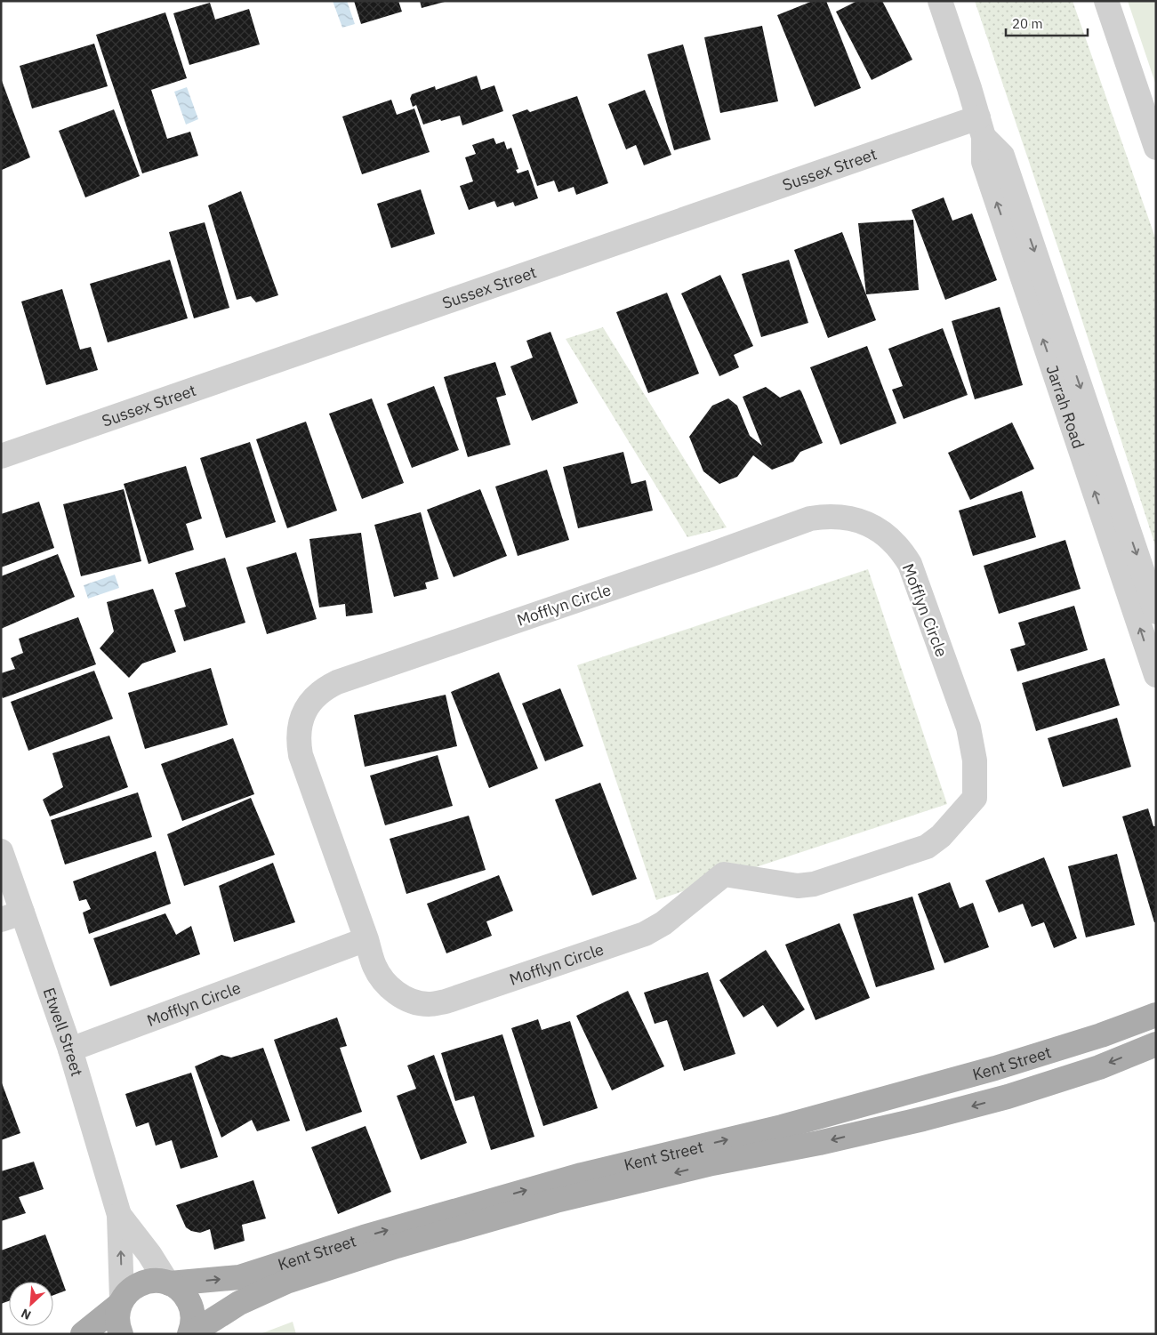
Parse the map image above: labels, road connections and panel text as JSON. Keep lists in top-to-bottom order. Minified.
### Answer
{"streets":{"main road":["Kent Street"],"street":["Sussex Street","Jarrah Road","Mofflyn Circle","Etwell Street"]},"crossings":[["Sussex Street","Jarrah Road"],["Mofflyn Circle","Etwell Street"],["Etwell Street","Kent Street"]],"scale_bar":"20 m","north":"bottom left"}
